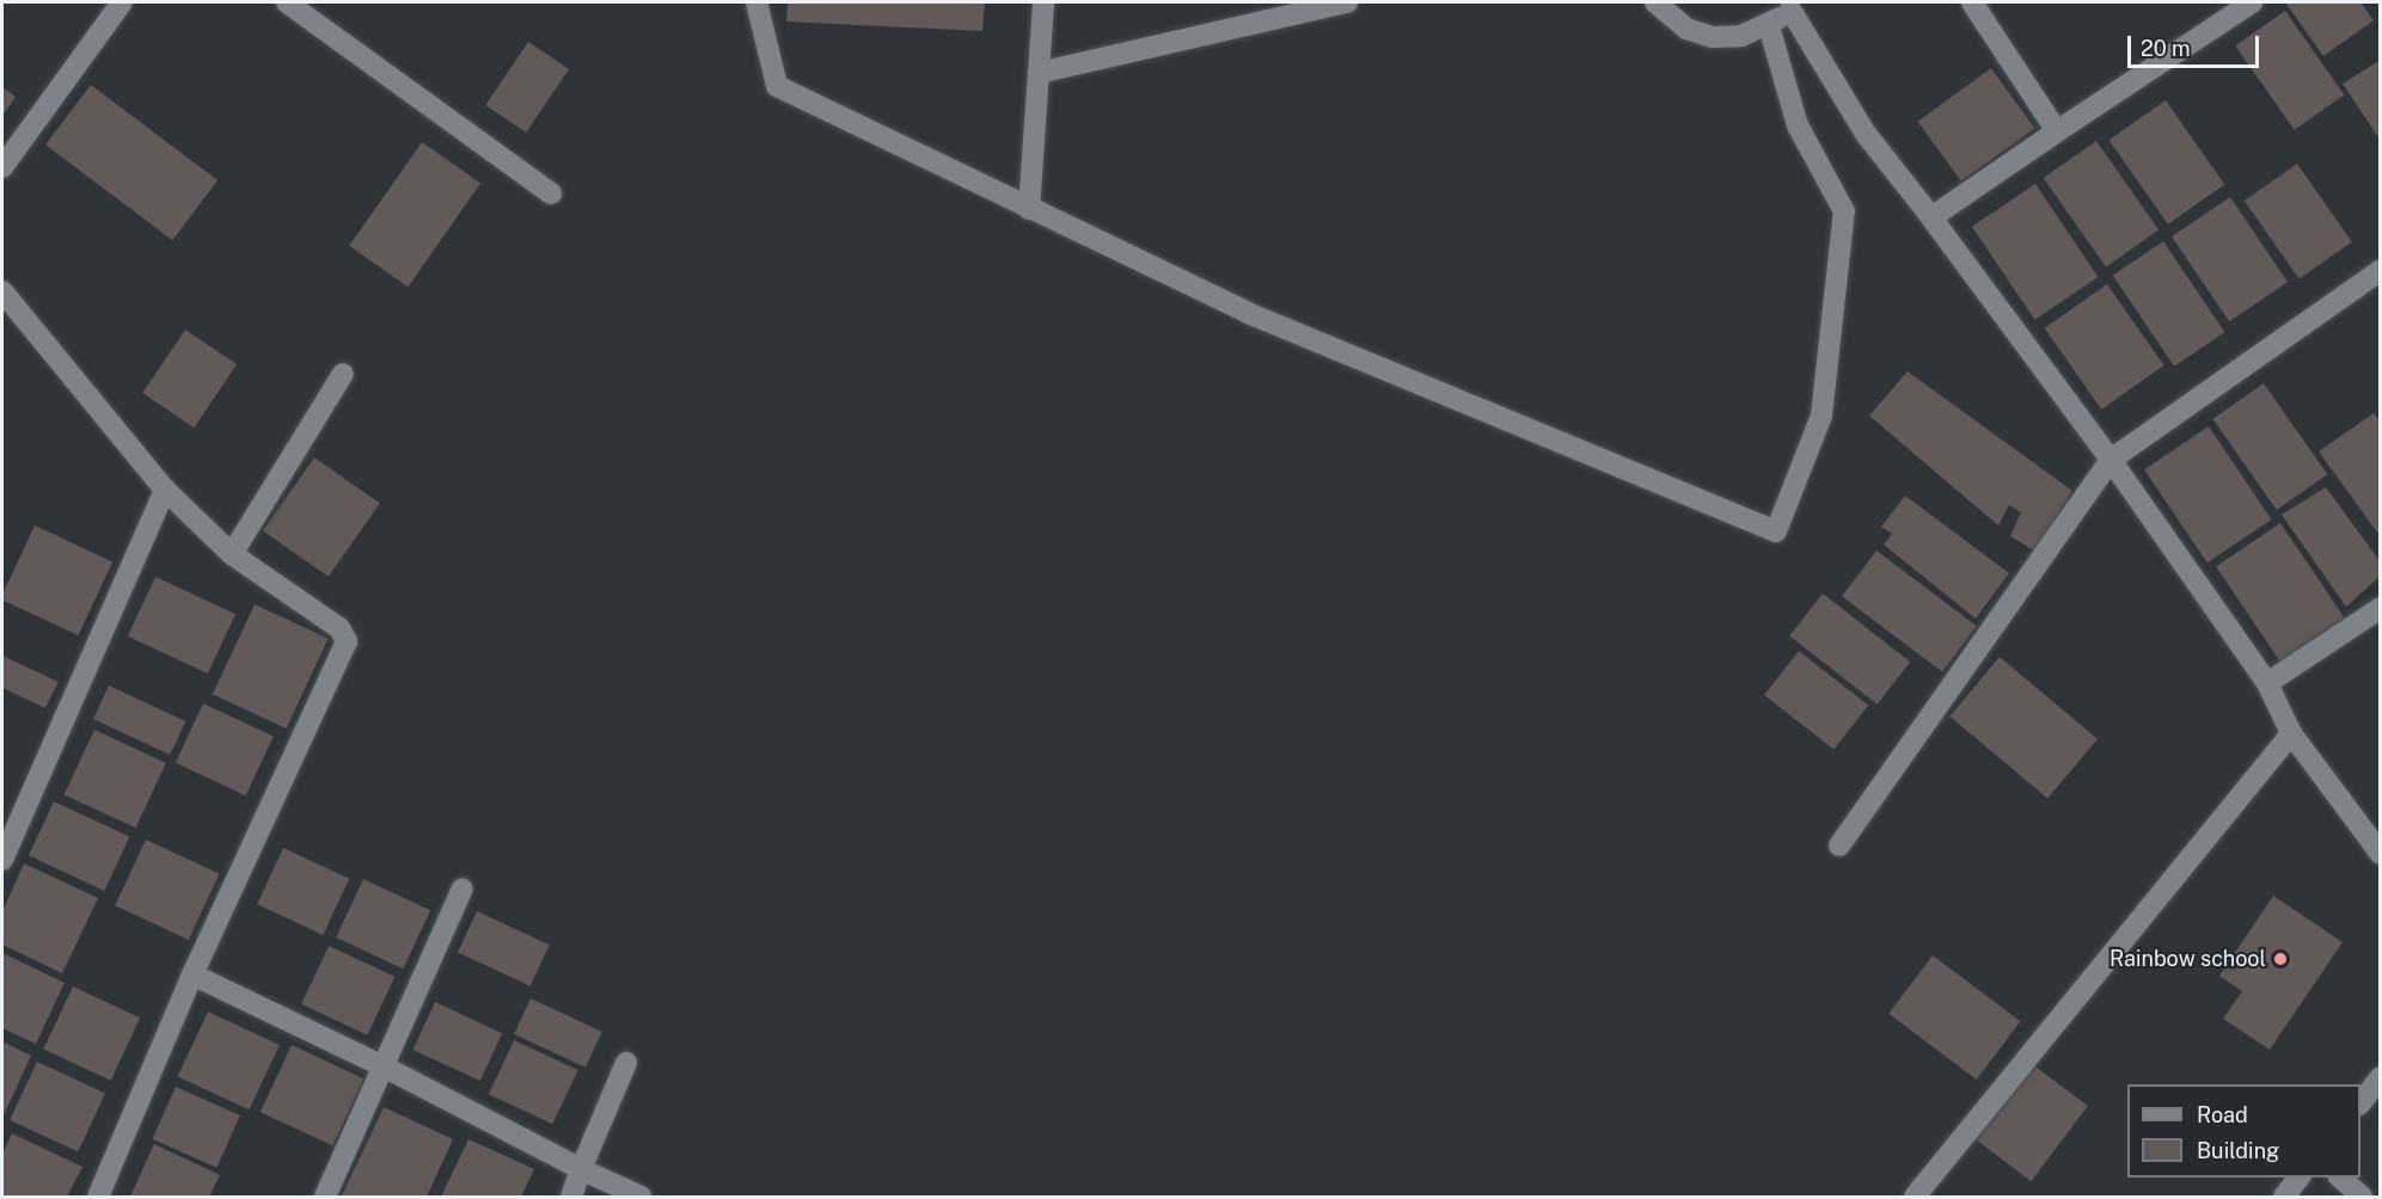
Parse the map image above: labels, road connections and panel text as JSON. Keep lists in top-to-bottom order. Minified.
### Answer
{"places":["Rainbow school"],"legend":["Road","Building"],"scale_bar":"20 m"}
